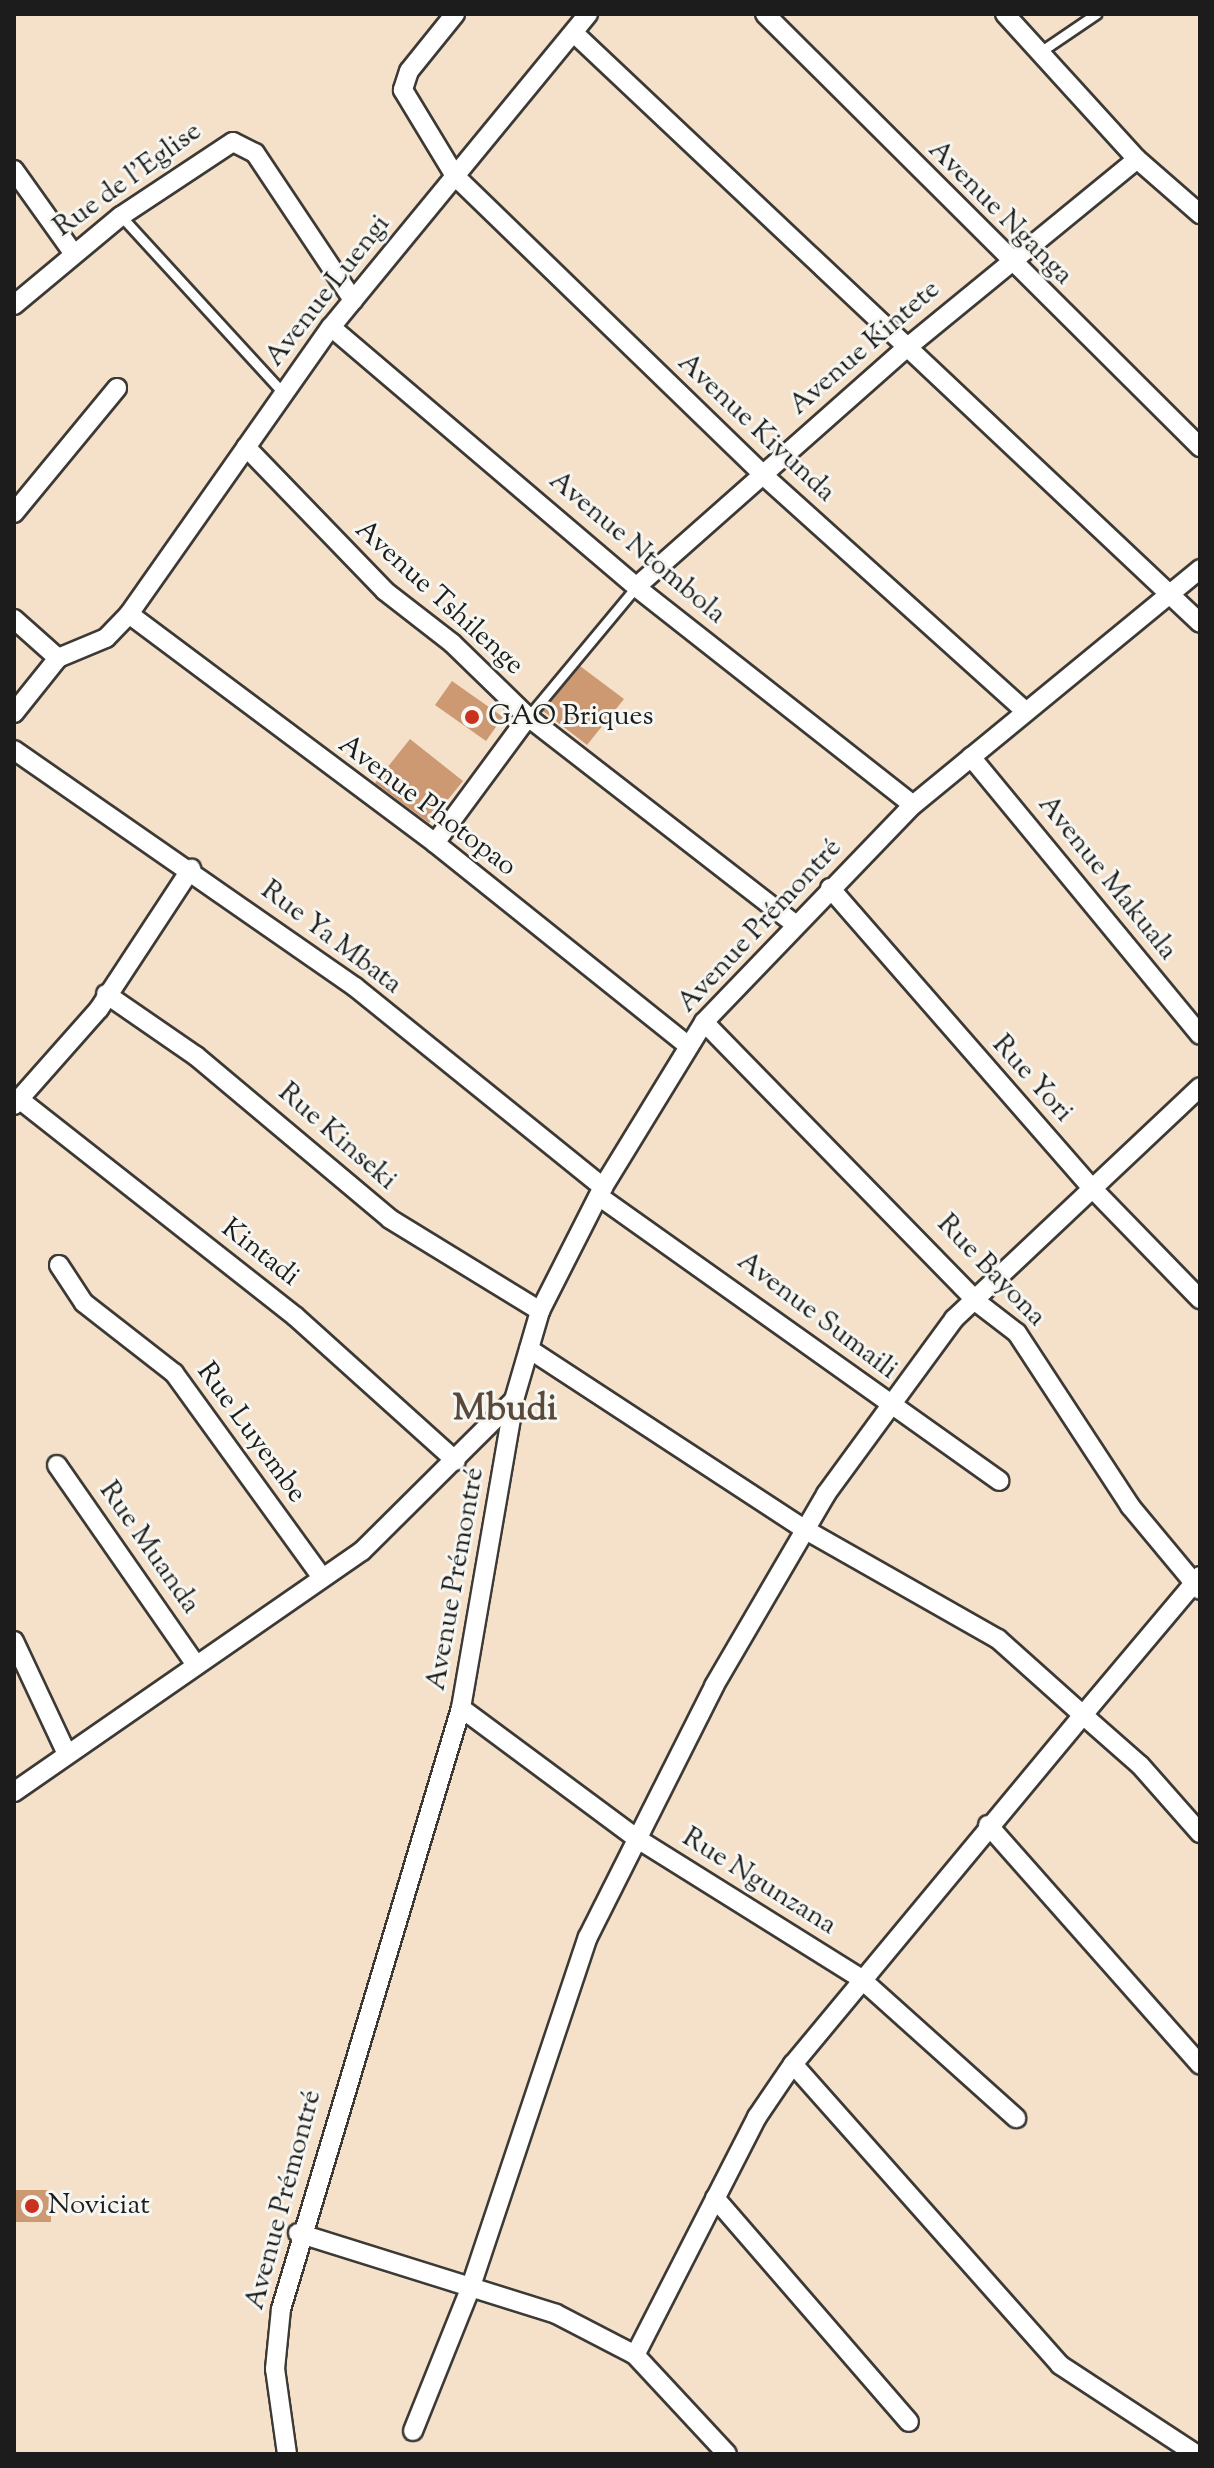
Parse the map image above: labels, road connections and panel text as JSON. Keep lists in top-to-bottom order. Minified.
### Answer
{"streets":{"street":["Rue de l'Eglise","Avenue Nganga","Avenue Luengi","Avenue Kintete","Avenue Kivunda","Avenue Ntombola","Avenue Tshilenge","Avenue Photopao","Avenue Makuala","Avenue Prémontré","Rue Ya Mbata","Rue Yori","Rue Kinseki","Kintadi","Rue Bayona","Avenue Sumaili","Rue Luyembe","Rue Muanda","Rue Ngunzana"]},"crossings":[["Rue de l'Eglise","Avenue Luengi"],["Avenue Nganga","Avenue Kintete"],["Avenue Luengi","Avenue Kivunda"],["Avenue Luengi","Avenue Ntombola"],["Avenue Luengi","Avenue Tshilenge"],["Avenue Luengi","Avenue Photopao"],["Avenue Kintete","Avenue Kivunda"],["Avenue Kintete","Avenue Ntombola"],["Avenue Kivunda","Avenue Prémontré"],["Avenue Ntombola","Avenue Prémontré"],["Avenue Tshilenge","Avenue Prémontré"],["Avenue Photopao","Avenue Prémontré"],["Avenue Makuala","Avenue Prémontré"],["Avenue Prémontré","Rue Ya Mbata"],["Avenue Prémontré","Rue Yori"],["Avenue Prémontré","Rue Kinseki"],["Avenue Prémontré","Rue Bayona"],["Avenue Prémontré","Avenue Sumaili"],["Avenue Prémontré","Rue Ngunzana"],["Rue Ya Mbata","Avenue Sumaili"]],"districts":["Mbudi"],"places":["GAO Briques","Noviciat"]}
